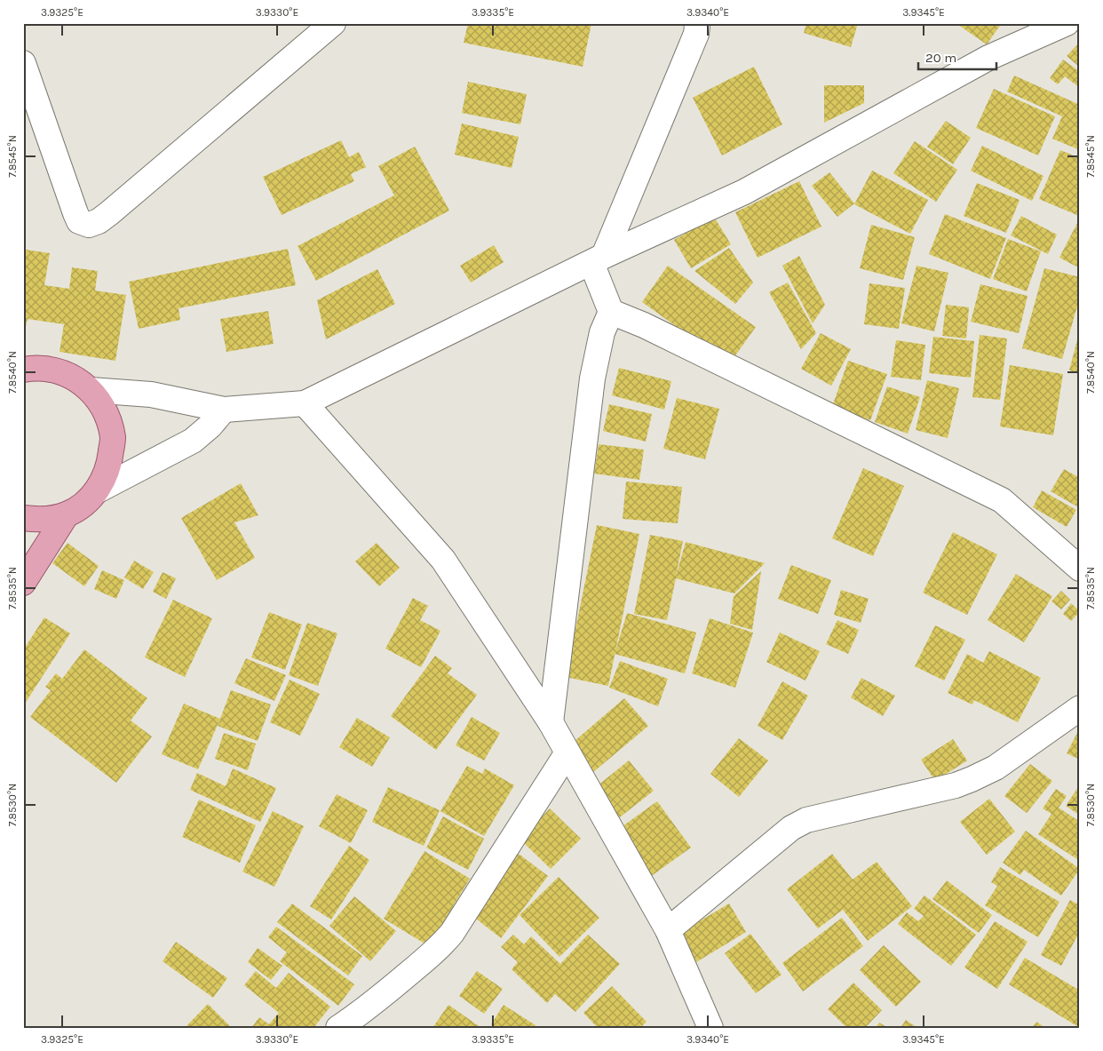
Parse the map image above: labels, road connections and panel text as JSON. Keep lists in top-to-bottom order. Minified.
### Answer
{"scale_bar":"20 m","coordinates":["3.9325°E","3.9330°E","3.9335°E","3.9340°E","3.9345°E","7.8545°N","7.8540°N","7.8535°N","7.8530°N"]}
